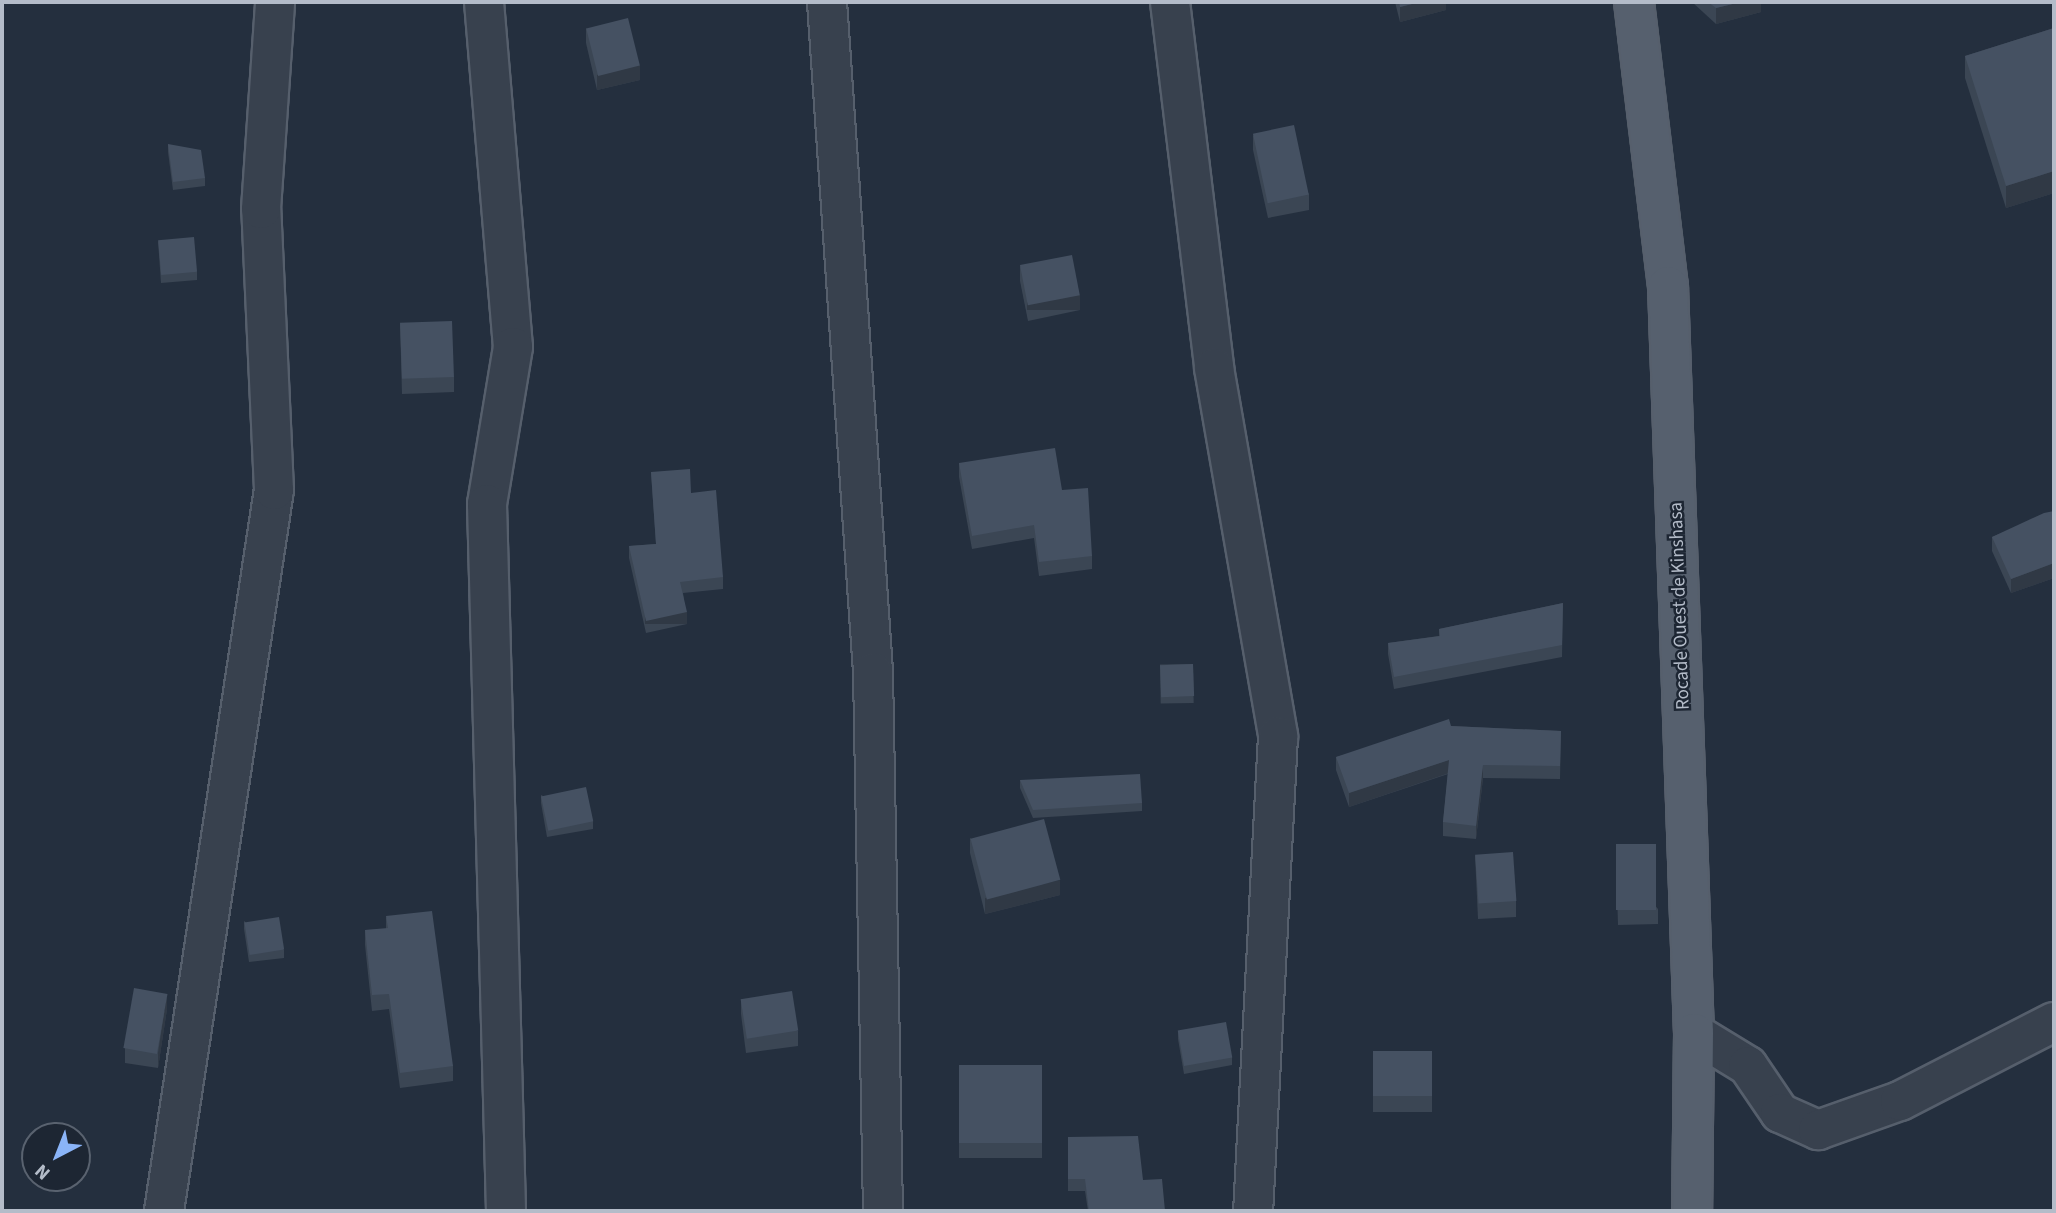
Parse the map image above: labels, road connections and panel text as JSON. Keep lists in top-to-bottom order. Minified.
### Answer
{"streets":{"main road":["Rocade Ouest de Kinshasa"]},"north":"bottom left"}
